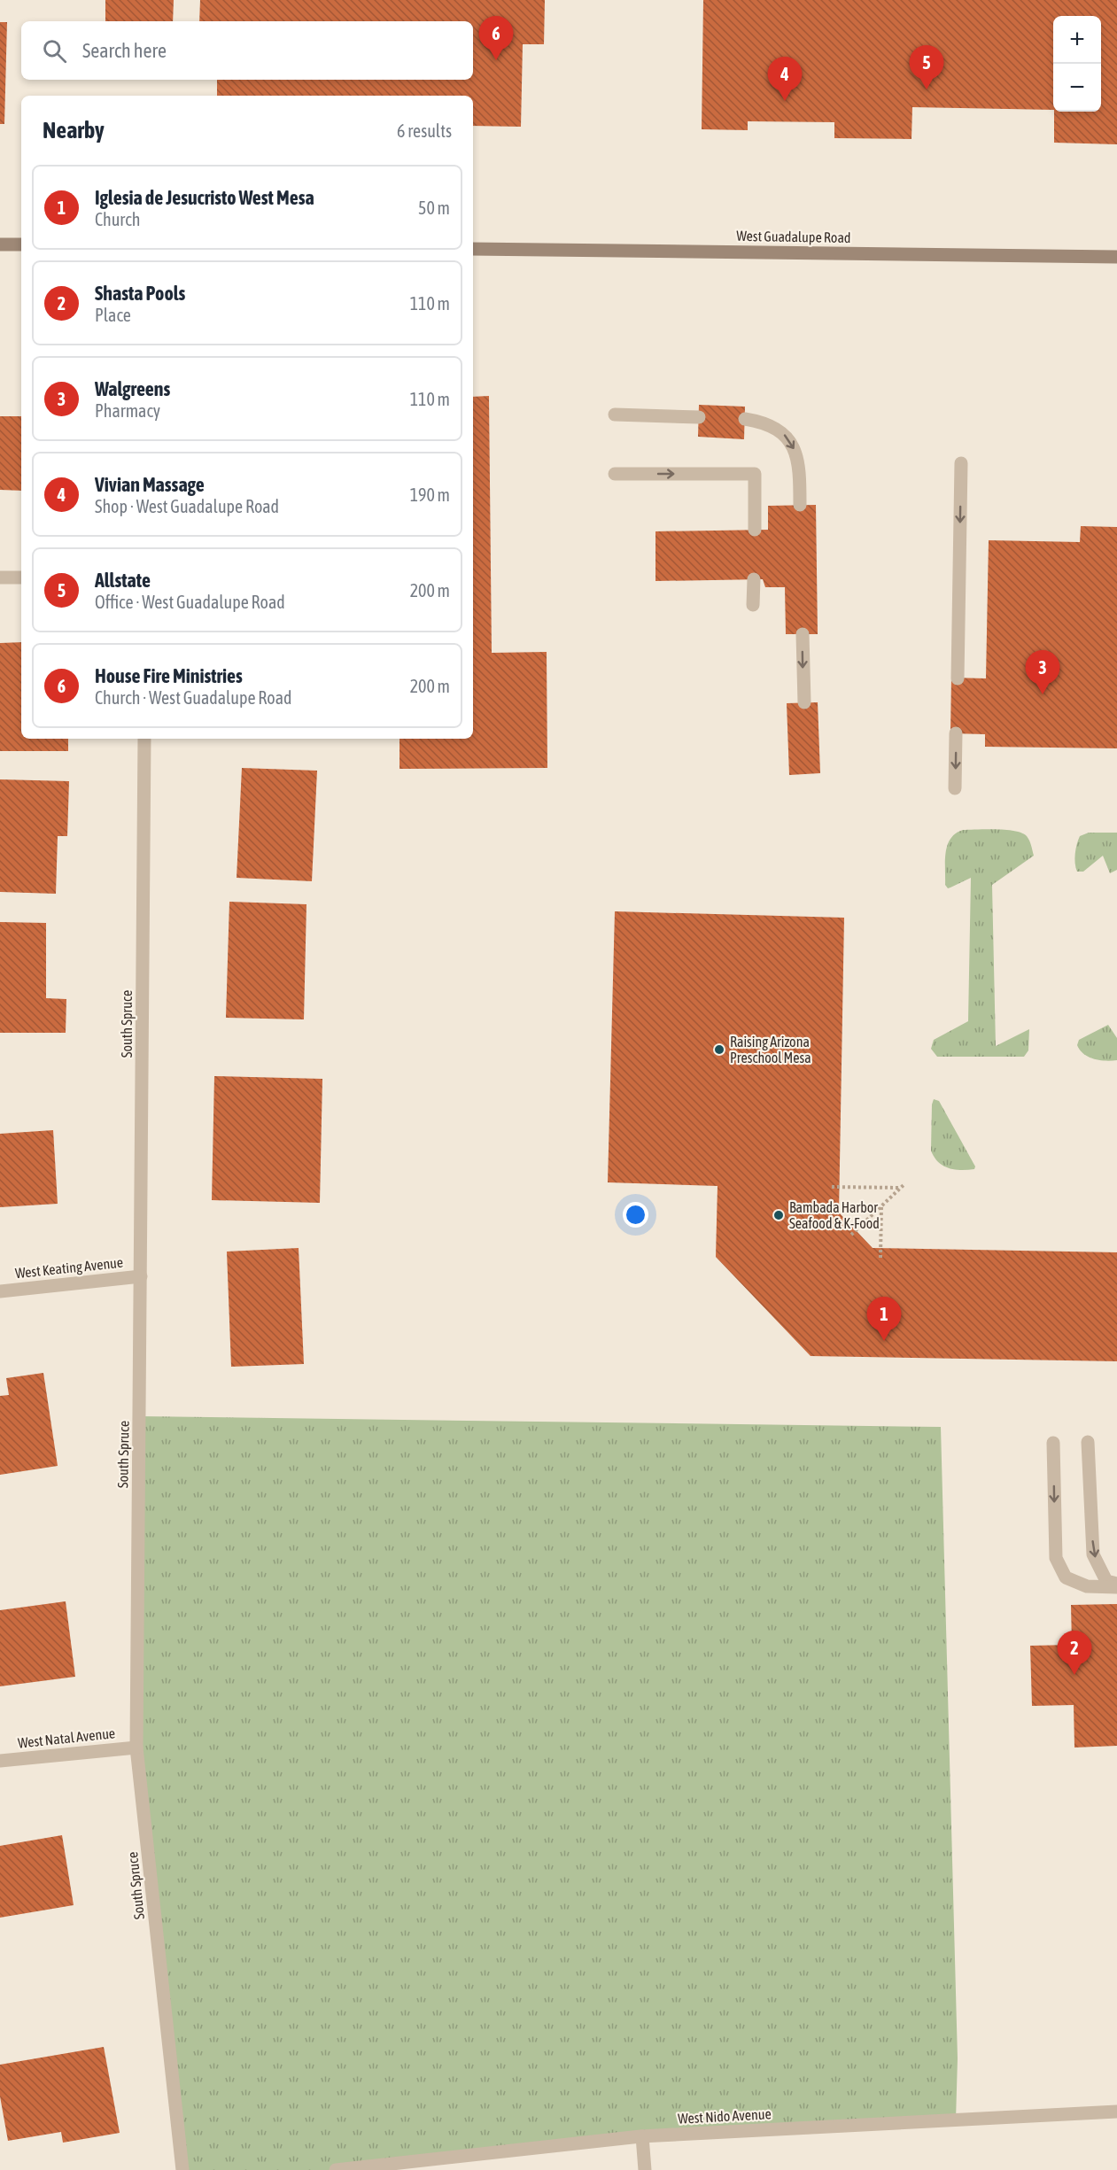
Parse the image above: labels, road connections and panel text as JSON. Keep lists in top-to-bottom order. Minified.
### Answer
{"streets":{"main road":["West Guadalupe Road"],"street":["South Spruce","West Keating Avenue","West Natal Avenue","West Nido Avenue"]},"crossings":[["South Spruce","West Keating Avenue"],["South Spruce","West Natal Avenue"]],"places":["Raising Arizona Preschool Mesa","Bambada Harbor Seafood & K-Food"],"page":{"map_buttons":["+","−"],"pins":["6","5","4","3","1","2"],"search":"Search here","heading":["Nearby","6 results"],"list":[{"mark":"1","name":"Iglesia de Jesucristo West Mesa","note":"Church","value":"50 m"},{"mark":"2","name":"Shasta Pools","note":"Place","value":"110 m"},{"mark":"3","name":"Walgreens","note":"Pharmacy","value":"110 m"},{"mark":"4","name":"Vivian Massage","note":"Shop · West Guadalupe Road","value":"190 m"},{"mark":"5","name":"Allstate","note":"Office · West Guadalupe Road","value":"200 m"},{"mark":"6","name":"House Fire Ministries","note":"Church · West Guadalupe Road","value":"200 m"}]}}
